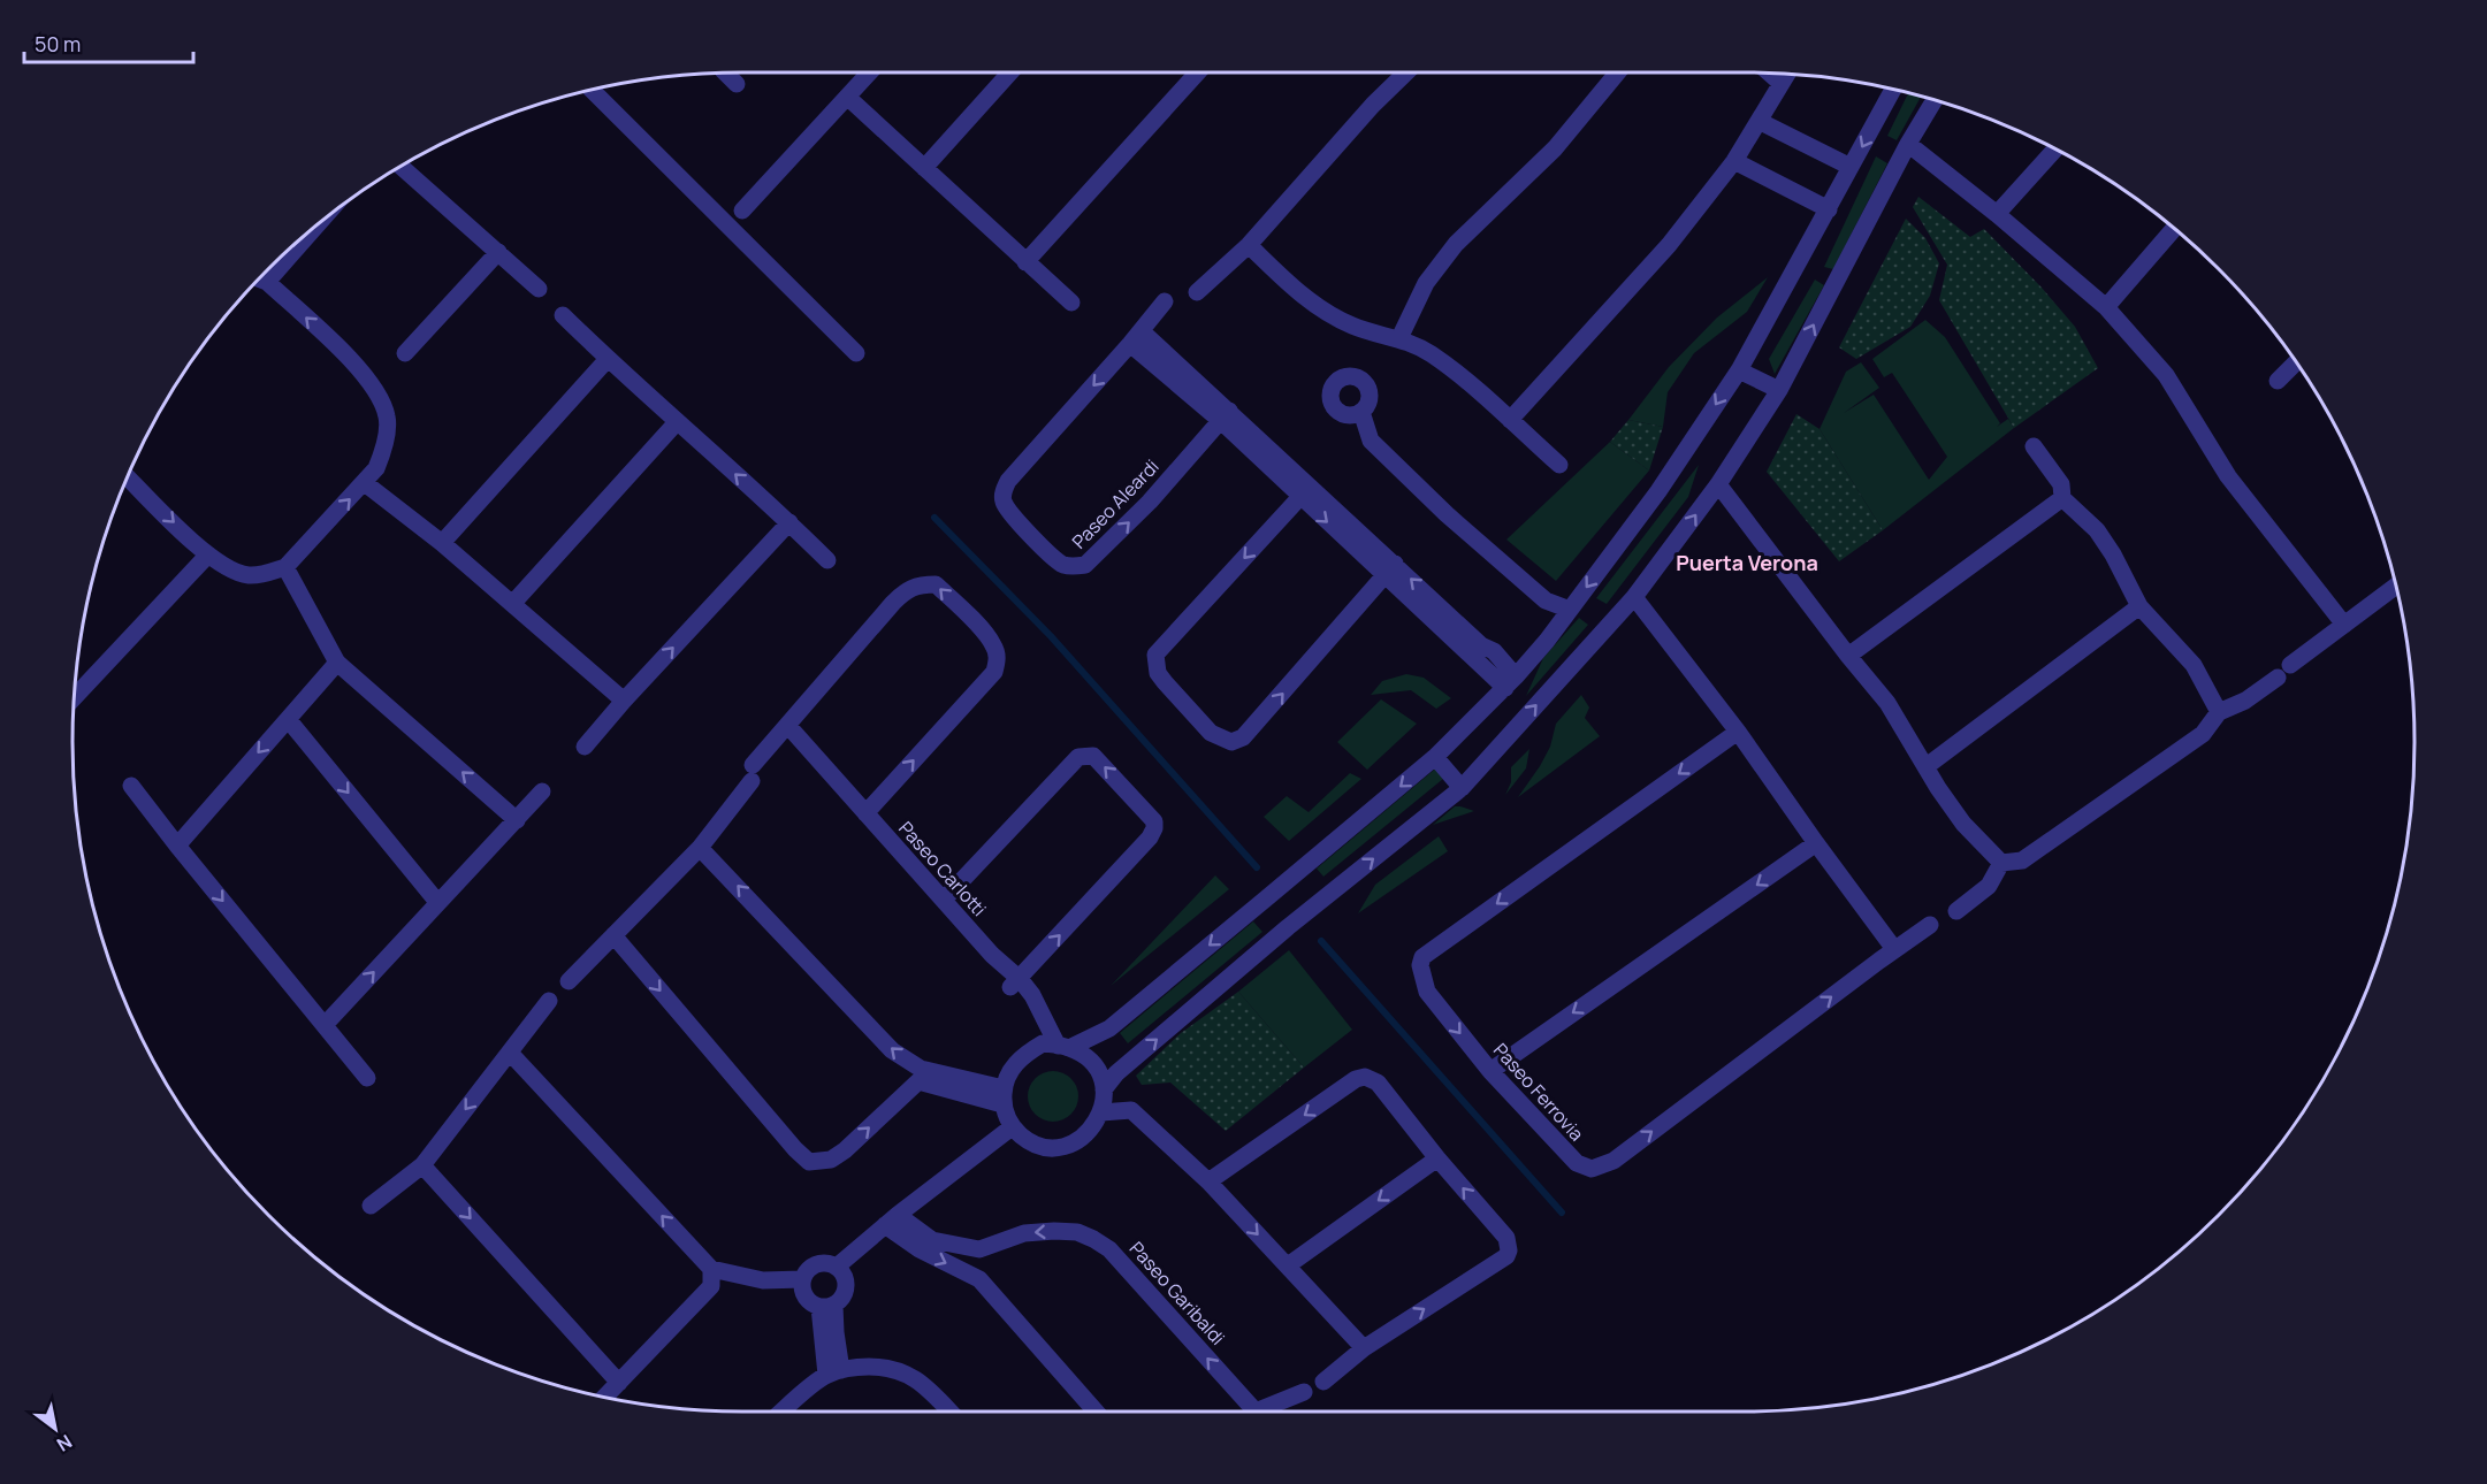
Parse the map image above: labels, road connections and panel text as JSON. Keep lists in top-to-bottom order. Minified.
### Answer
{"streets":{"street":["Paseo Aleardi","Paseo Carlotti","Paseo Ferrovia","Paseo Garibaldi"]},"districts":["Puerta Verona"],"scale_bar":"50 m","north":"bottom right"}
